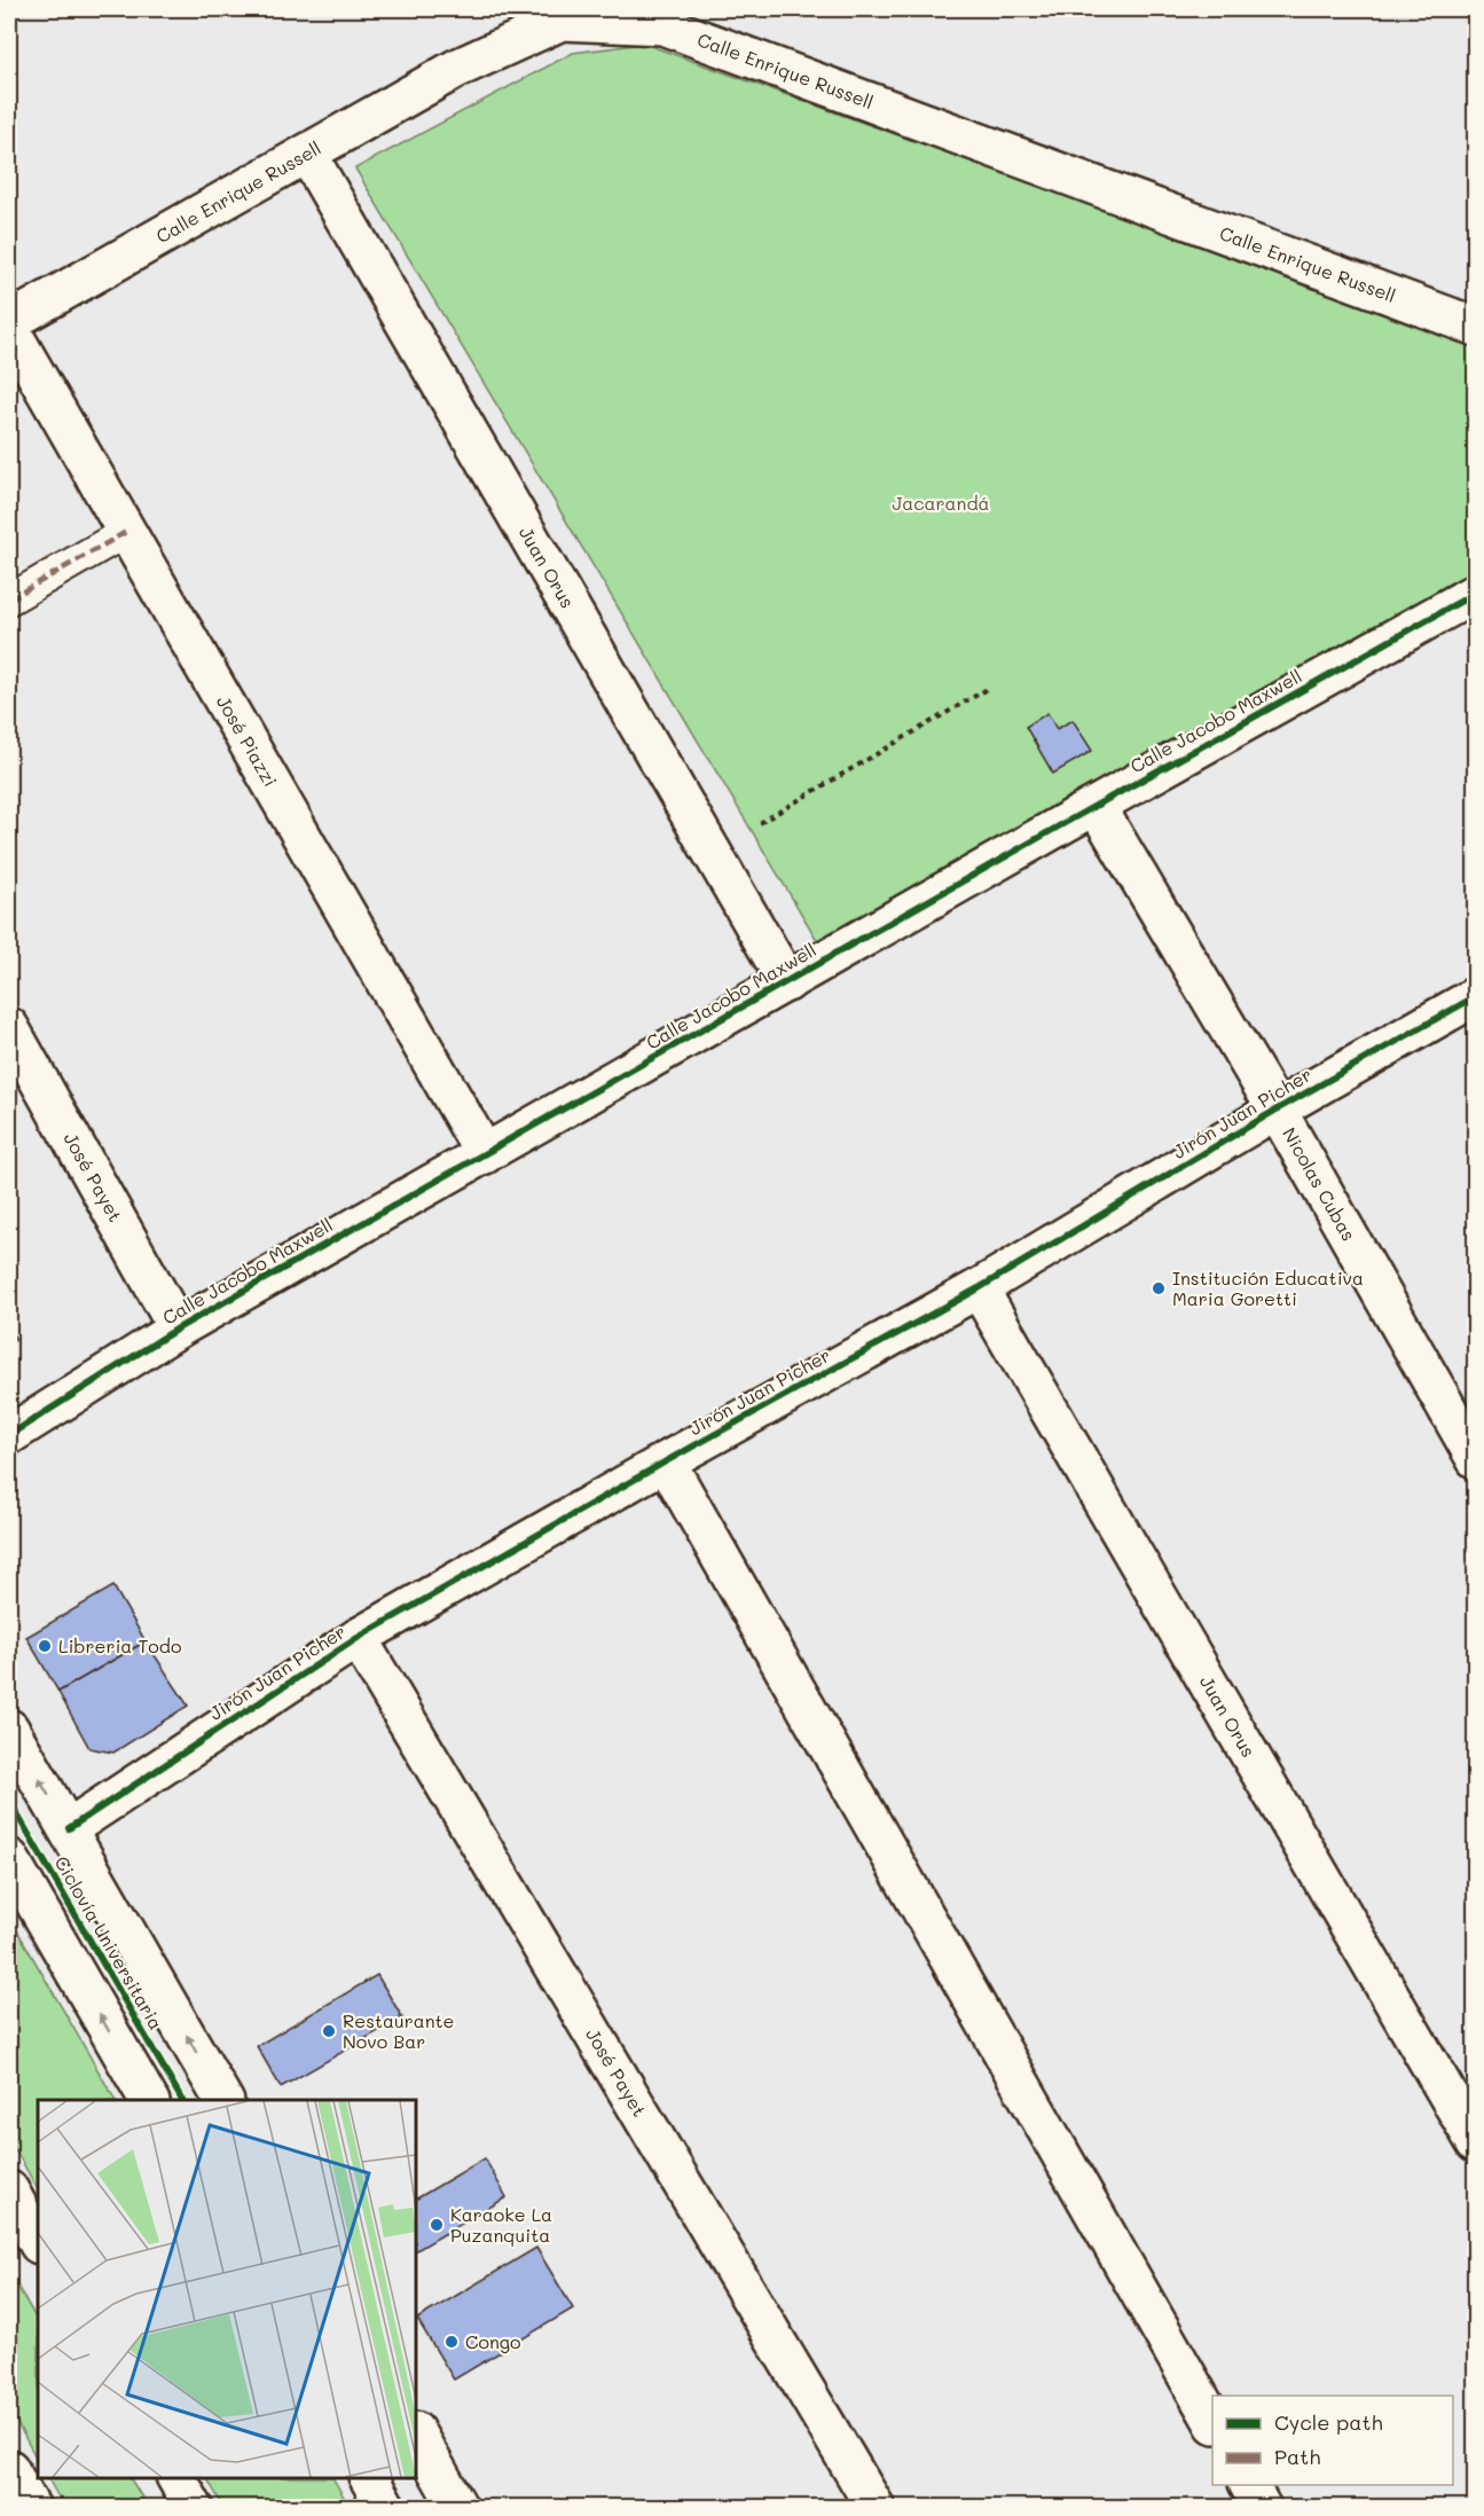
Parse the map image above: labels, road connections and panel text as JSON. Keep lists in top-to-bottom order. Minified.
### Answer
{"streets":{"street":["Calle Enrique Russell","Juan Orus","Calle Jacobo Maxwell","José Piazzi","Jirón Juan Picher","José Payet","Nicolas Cubas"],"cycle path":["Ciclovía Universitaria"]},"crossings":[["Calle Enrique Russell","Juan Orus"],["Calle Enrique Russell","José Piazzi"],["Juan Orus","Calle Jacobo Maxwell"],["Juan Orus","Jirón Juan Picher"],["Calle Jacobo Maxwell","José Piazzi"],["Calle Jacobo Maxwell","José Payet"],["Calle Jacobo Maxwell","Nicolas Cubas"],["Jirón Juan Picher","José Payet"],["Jirón Juan Picher","Nicolas Cubas"]],"parks":["Jacarandá"],"places":["Institución Educativa Maria Goretti","Libreria Todo","Restaurante Novo Bar","Karaoke La Puzanquita","Congo"],"legend":["Cycle path","Path"]}
